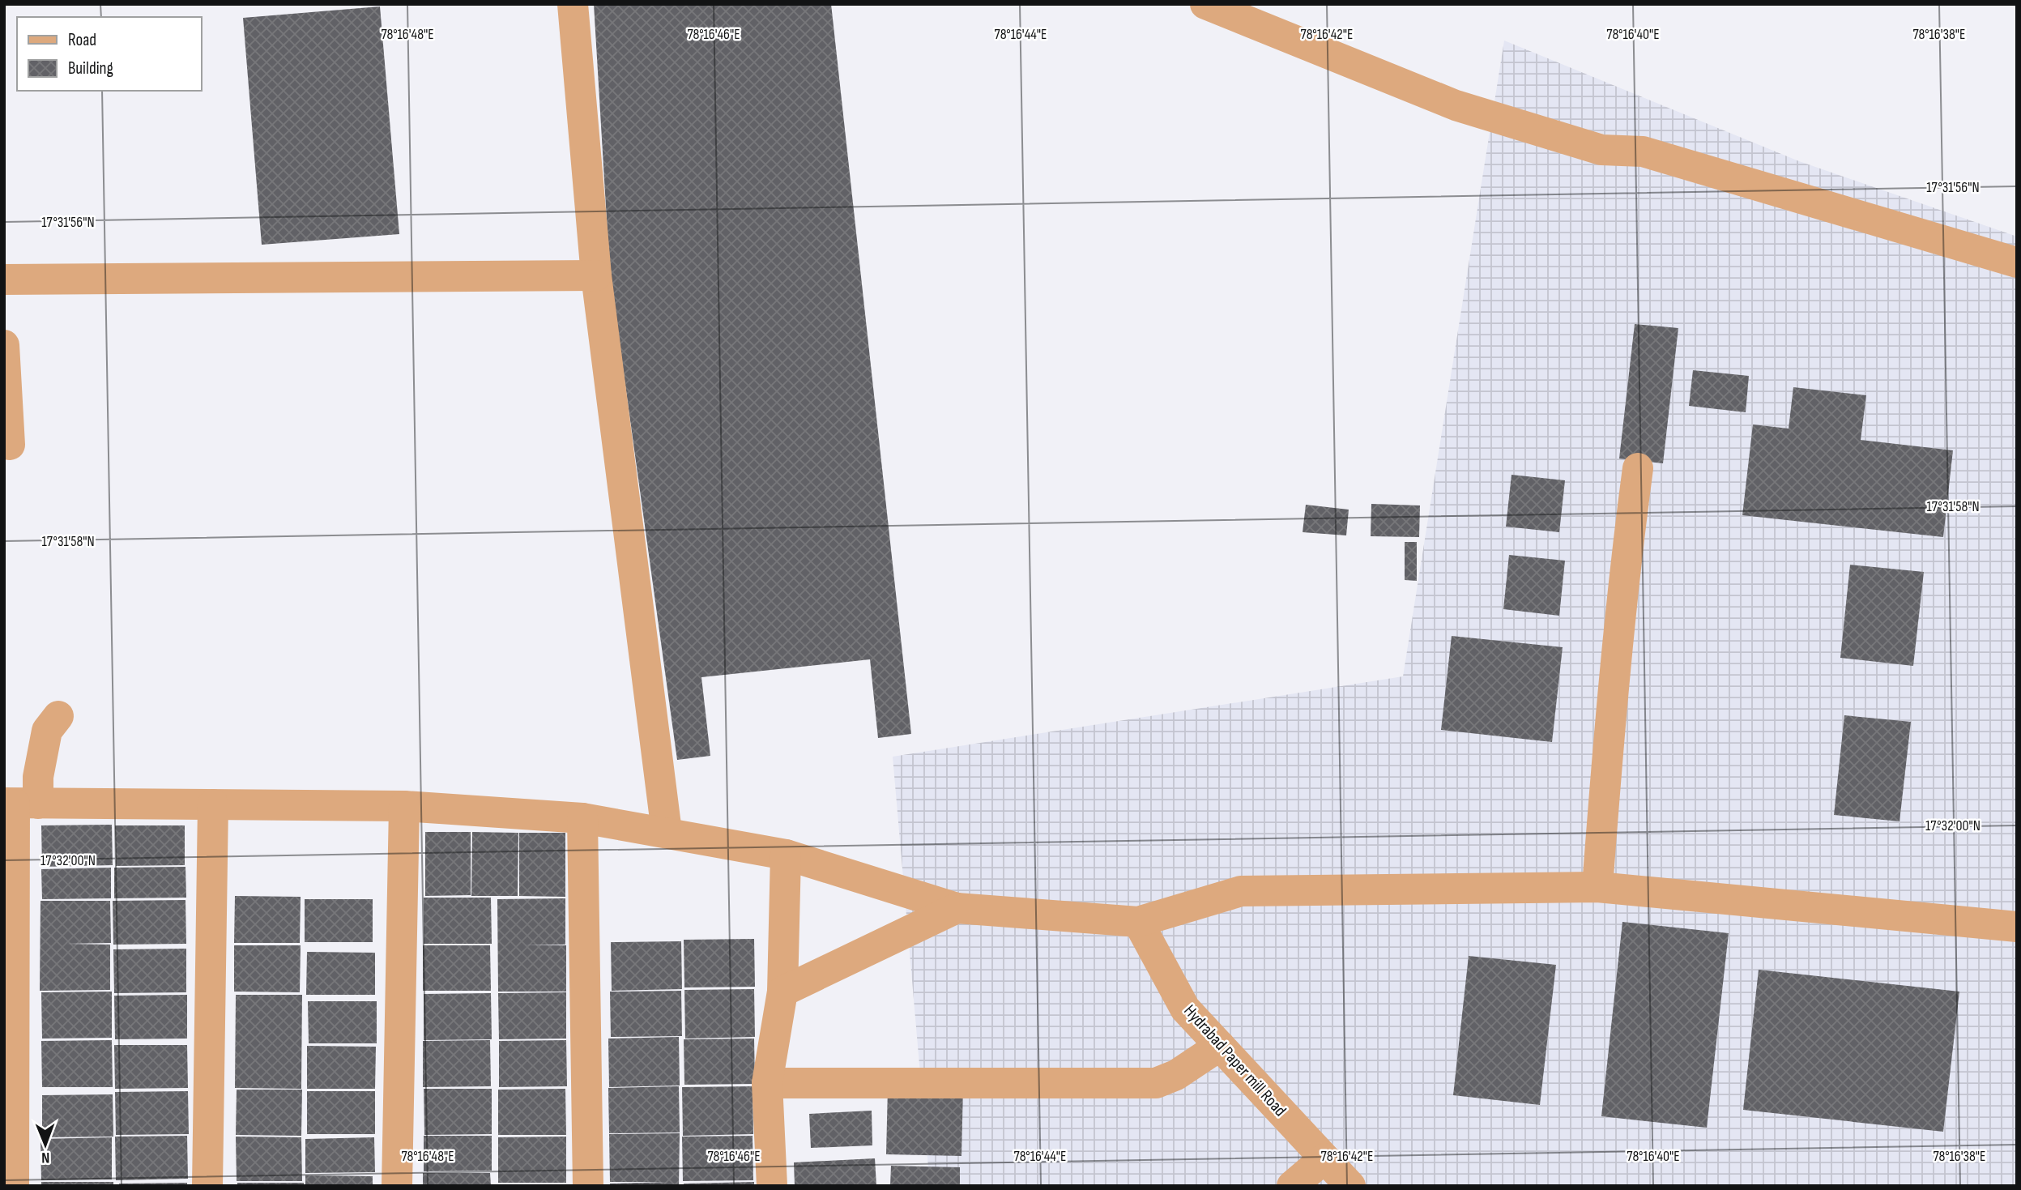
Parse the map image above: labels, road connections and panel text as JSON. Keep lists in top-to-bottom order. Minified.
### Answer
{"streets":{"street":["Hydrabad Paper mill Road"]},"legend":["Road","Building"],"north":"bottom","coordinates":["78°16'48\"E","78°16'46\"E","78°16'44\"E","78°16'42\"E","78°16'40\"E","78°16'38\"E","17°31'56\"N","17°31'58\"N","17°32'00\"N"]}
